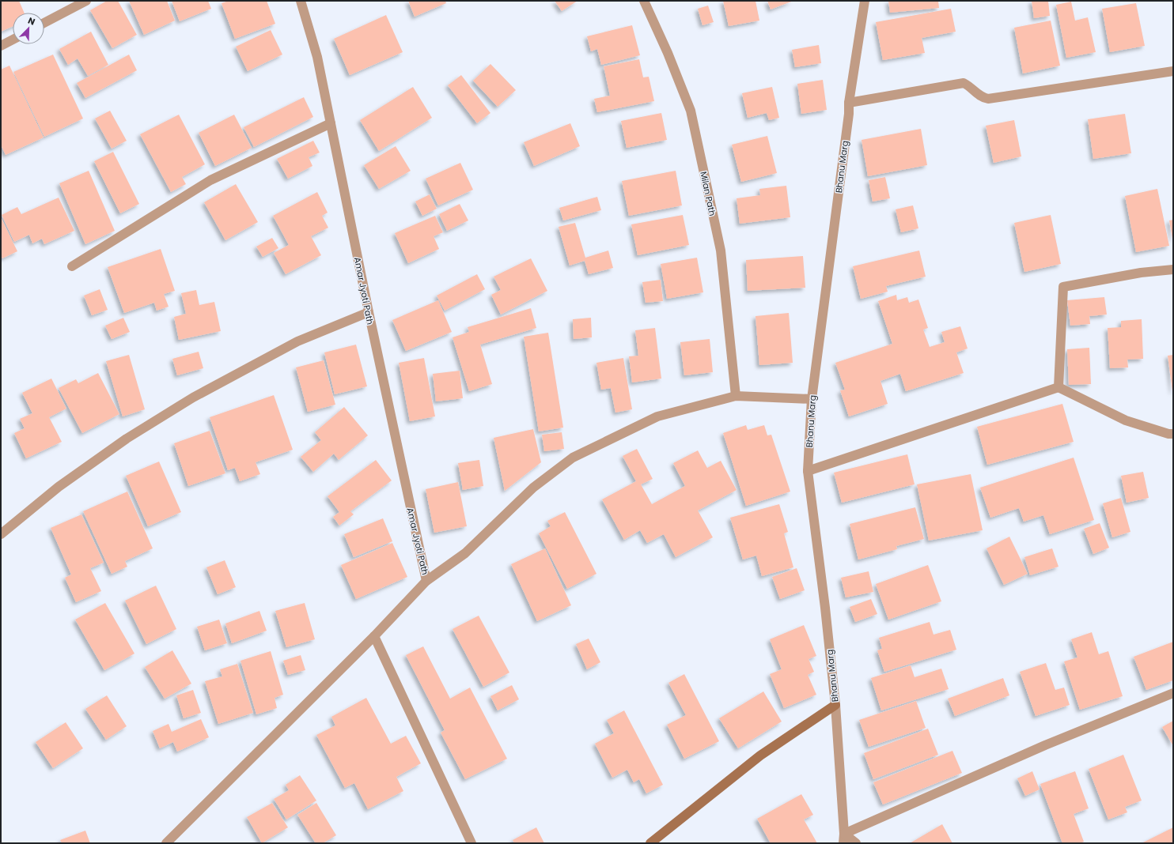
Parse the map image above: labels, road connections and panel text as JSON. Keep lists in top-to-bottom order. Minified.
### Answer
{"streets":{"street":["Bhanu Marg","Milan Path","Amar Jyoti Path"]},"north":"top right"}
